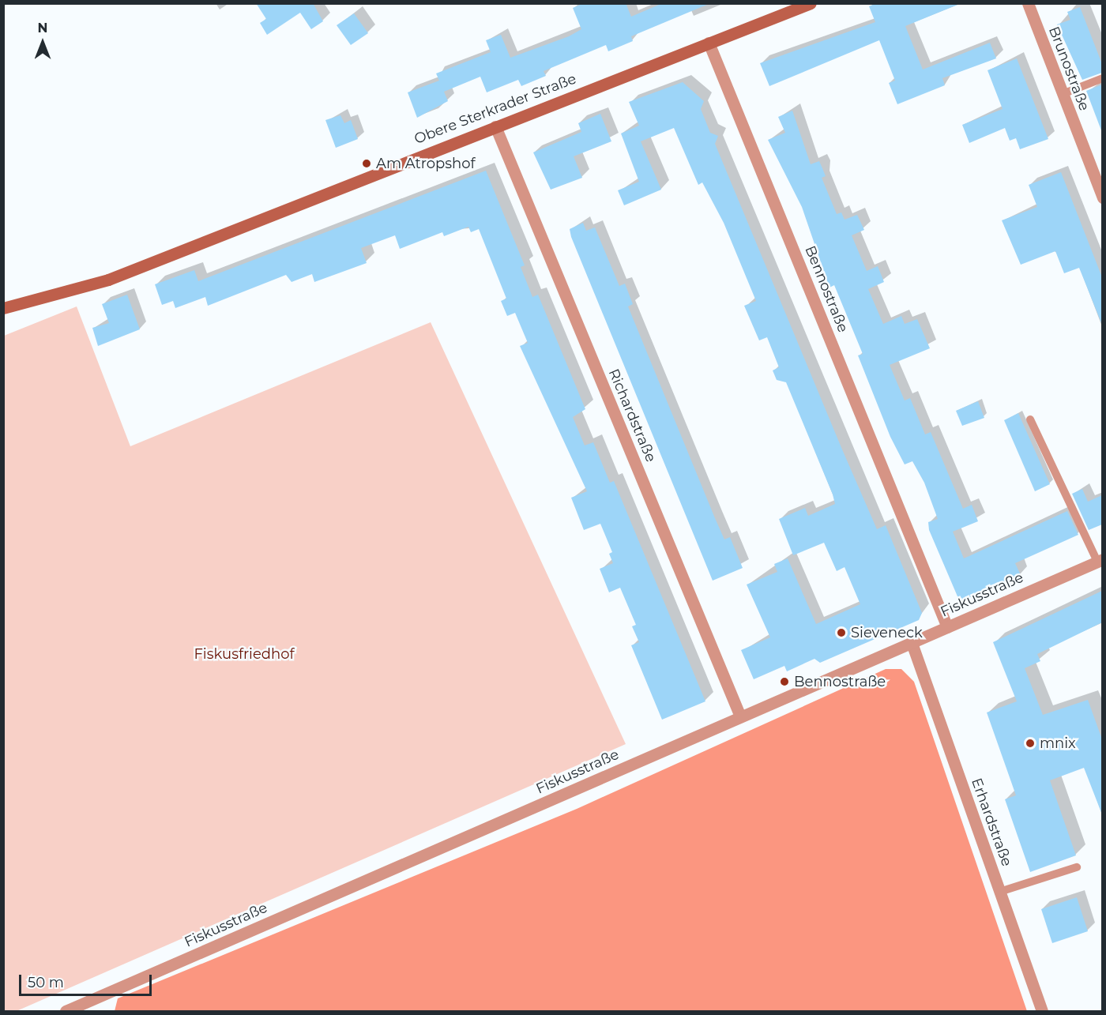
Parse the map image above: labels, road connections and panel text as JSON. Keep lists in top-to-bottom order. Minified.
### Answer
{"streets":{"street":["Brunostraße","Obere Sterkrader Straße","Bennostraße","Richardstraße","Fiskusstraße","Erhardstraße"]},"crossings":[["Obere Sterkrader Straße","Bennostraße"],["Obere Sterkrader Straße","Richardstraße"],["Bennostraße","Fiskusstraße"],["Richardstraße","Fiskusstraße"],["Fiskusstraße","Erhardstraße"]],"parks":["Fiskusfriedhof"],"places":["Am Atropshof","Sieveneck","Bennostraße","mnix"],"scale_bar":"50 m","north":"top"}
